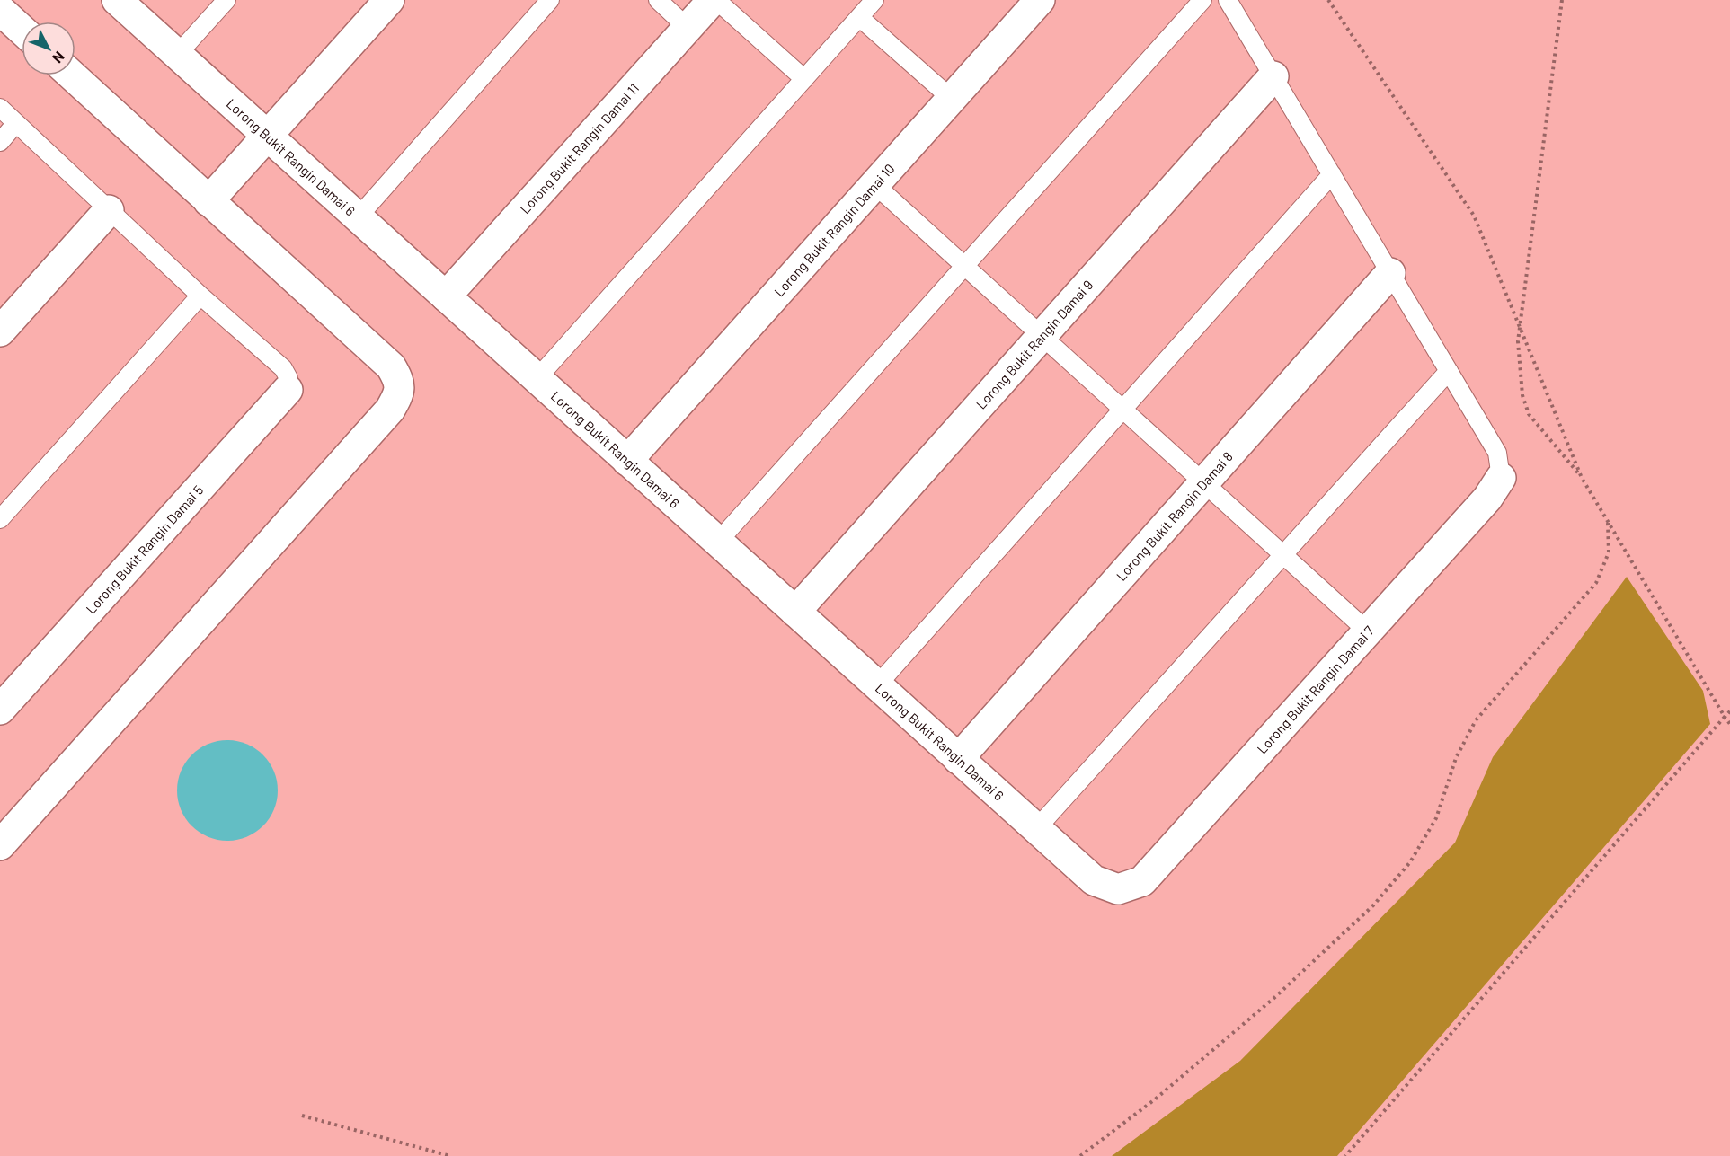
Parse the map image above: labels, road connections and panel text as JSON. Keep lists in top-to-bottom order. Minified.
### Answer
{"streets":{"street":["Lorong Bukit Rangin Damai 11","Lorong Bukit Rangin Damai 6","Lorong Bukit Rangin Damai 10","Lorong Bukit Rangin Damai 9","Lorong Bukit Rangin Damai 8","Lorong Bukit Rangin Damai 5","Lorong Bukit Rangin Damai 7"]},"crossings":[["Lorong Bukit Rangin Damai 11","Lorong Bukit Rangin Damai 6"],["Lorong Bukit Rangin Damai 6","Lorong Bukit Rangin Damai 10"],["Lorong Bukit Rangin Damai 6","Lorong Bukit Rangin Damai 9"],["Lorong Bukit Rangin Damai 6","Lorong Bukit Rangin Damai 8"],["Lorong Bukit Rangin Damai 6","Lorong Bukit Rangin Damai 7"]],"north":"bottom right"}
